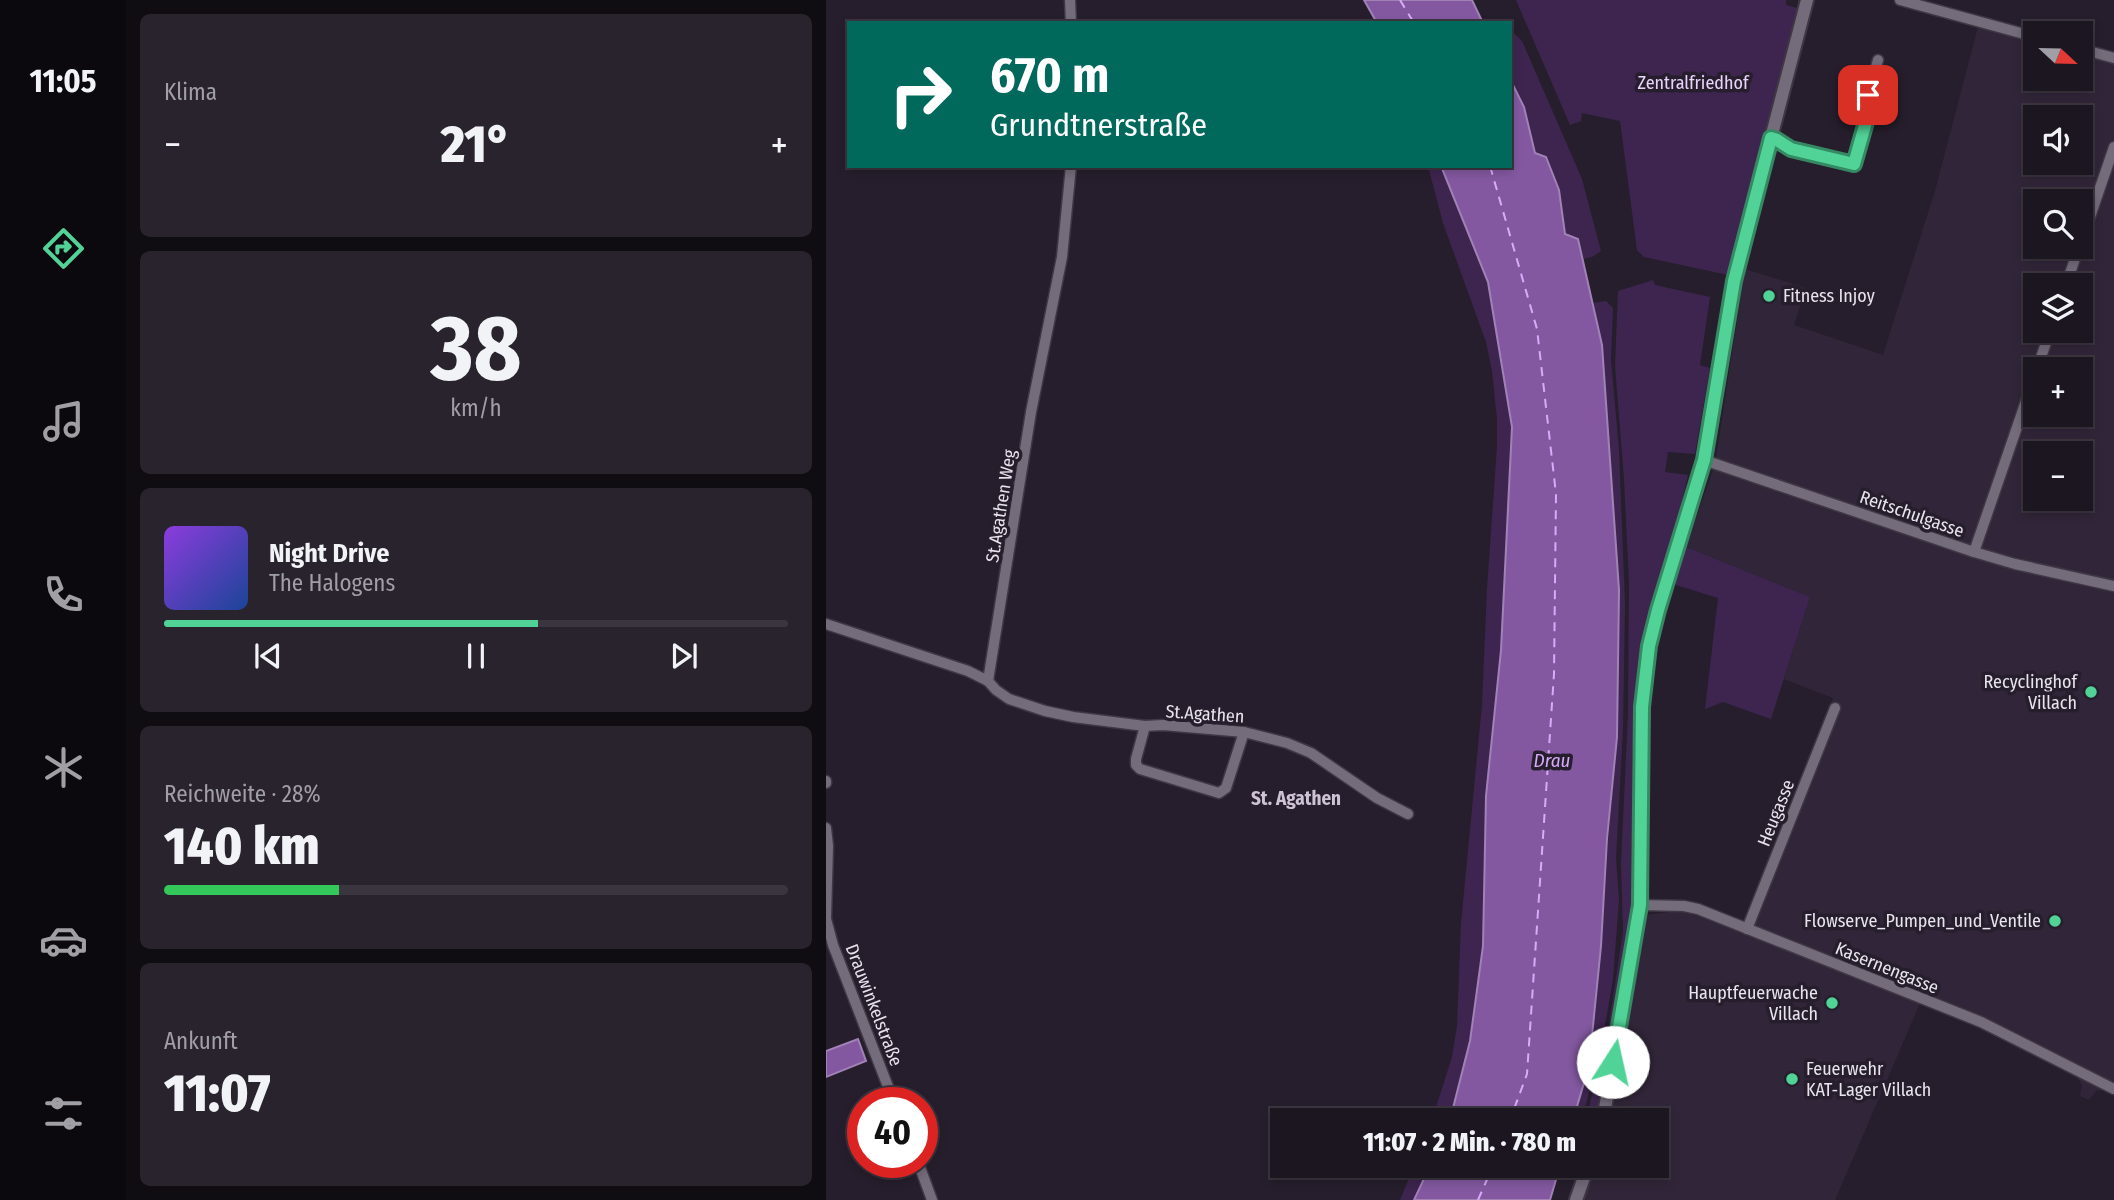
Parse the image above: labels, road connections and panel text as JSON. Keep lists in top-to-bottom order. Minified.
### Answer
{"streets":{"street":["St.Agathen Weg","Reitschulgasse","St.Agathen","Heugasse","Kasernengasse","Drauwinkelstraße"]},"crossings":[["St.Agathen Weg","St.Agathen"],["Heugasse","Kasernengasse"]],"districts":["St. Agathen"],"water":["Drau"],"parks":["Zentralfriedhof"],"places":["Fitness Injoy","Recyclinghof Villach","Flowserve_Pumpen_und_Ventile","Hauptfeuerwache Villach","Feuerwehr KAT-Lager Villach"],"north":"right","page":{"tabs":"11:05","tile":["Klima",["38","km/h"],["Reichweite · 28%","140 km"],["Ankunft","11:07"]],"map_buttons":["+","−"],"turn":["670 m","Grundtnerstraße"],"heat":["−","21°","+"],"song":["Night Drive","The Halogens"],"limit":"40","trip":"11:07 · 2 Min. · 780 m"}}
